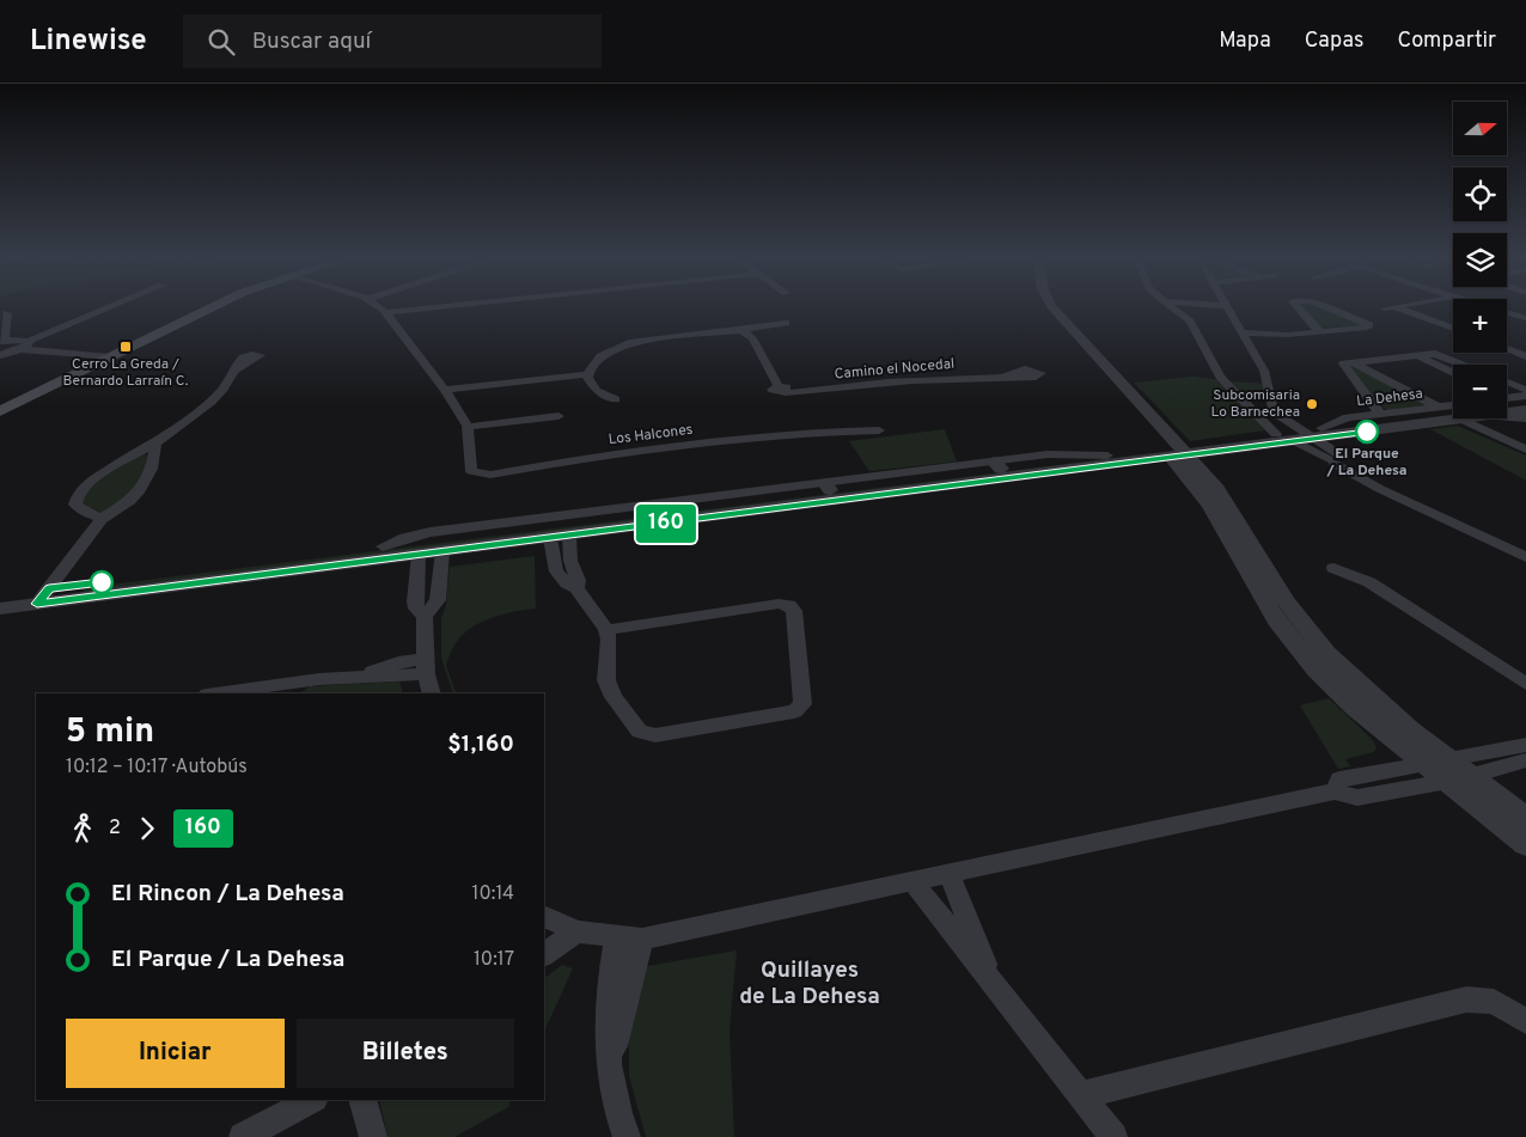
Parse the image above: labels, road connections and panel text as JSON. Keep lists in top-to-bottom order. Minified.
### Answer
{"streets":{"street":["Camino el Nocedal","La Dehesa","Los Halcones"]},"districts":["Quillayes de La Dehesa"],"places":{"transit":["Cerro La Greda / Bernardo Larraín C."],"other":["Subcomisaria Lo Barnechea","El Parque / La Dehesa"]},"lines":["bus line 160"],"north":"right","page":{"header":"Linewise","search":"Buscar aquí","nav":["Mapa","Capas","Compartir"],"on_map":"160","map_buttons":["+","−"],"heading":["5 min","10:12 – 10:17 · Autobús","$1,160"],"legs":["2","160"],"list":[{"name":"El Rincon / La Dehesa","value":"10:14"},{"name":"El Parque / La Dehesa","value":"10:17"}],"buttons":["Iniciar","Billetes"]}}
